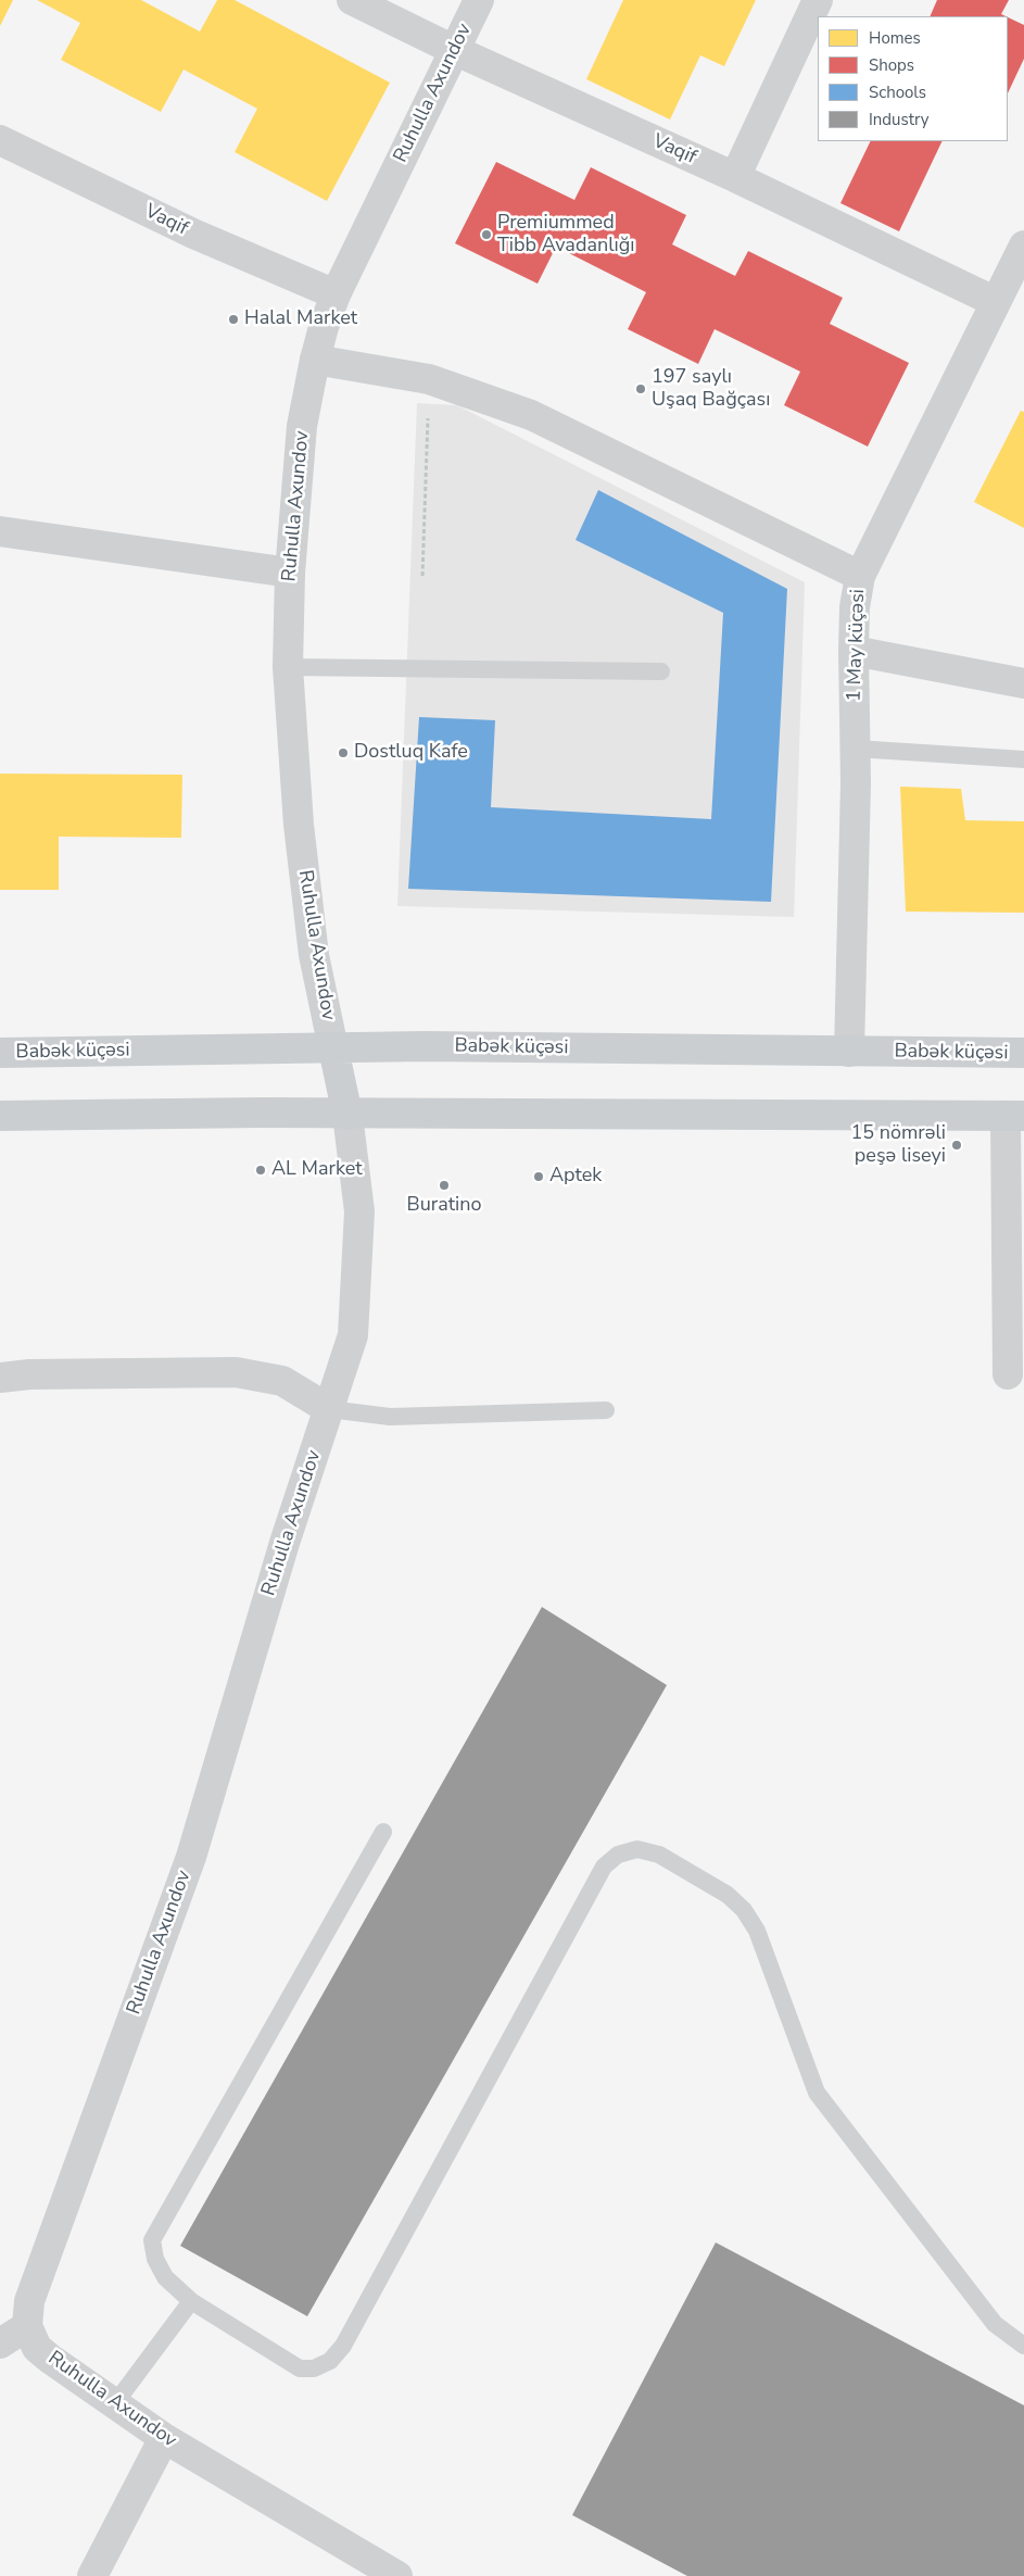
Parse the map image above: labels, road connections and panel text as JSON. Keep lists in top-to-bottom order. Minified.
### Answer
{"streets":{"main road":["Babək küçəsi"],"street":["Ruhulla Axundov","Vaqif","1 May küçəsi"]},"crossings":[["Ruhulla Axundov","Vaqif"],["Ruhulla Axundov","Babək küçəsi"],["Vaqif","1 May küçəsi"],["1 May küçəsi","Babək küçəsi"]],"places":["Premiummed Tibb Avadanlığı","Halal Market","197 saylı Uşaq Bağçası","Dostluq Kafe","15 nömrәli peşә liseyi","AL Market","Aptek","Buratino"],"legend":["Homes","Shops","Schools","Industry"]}
